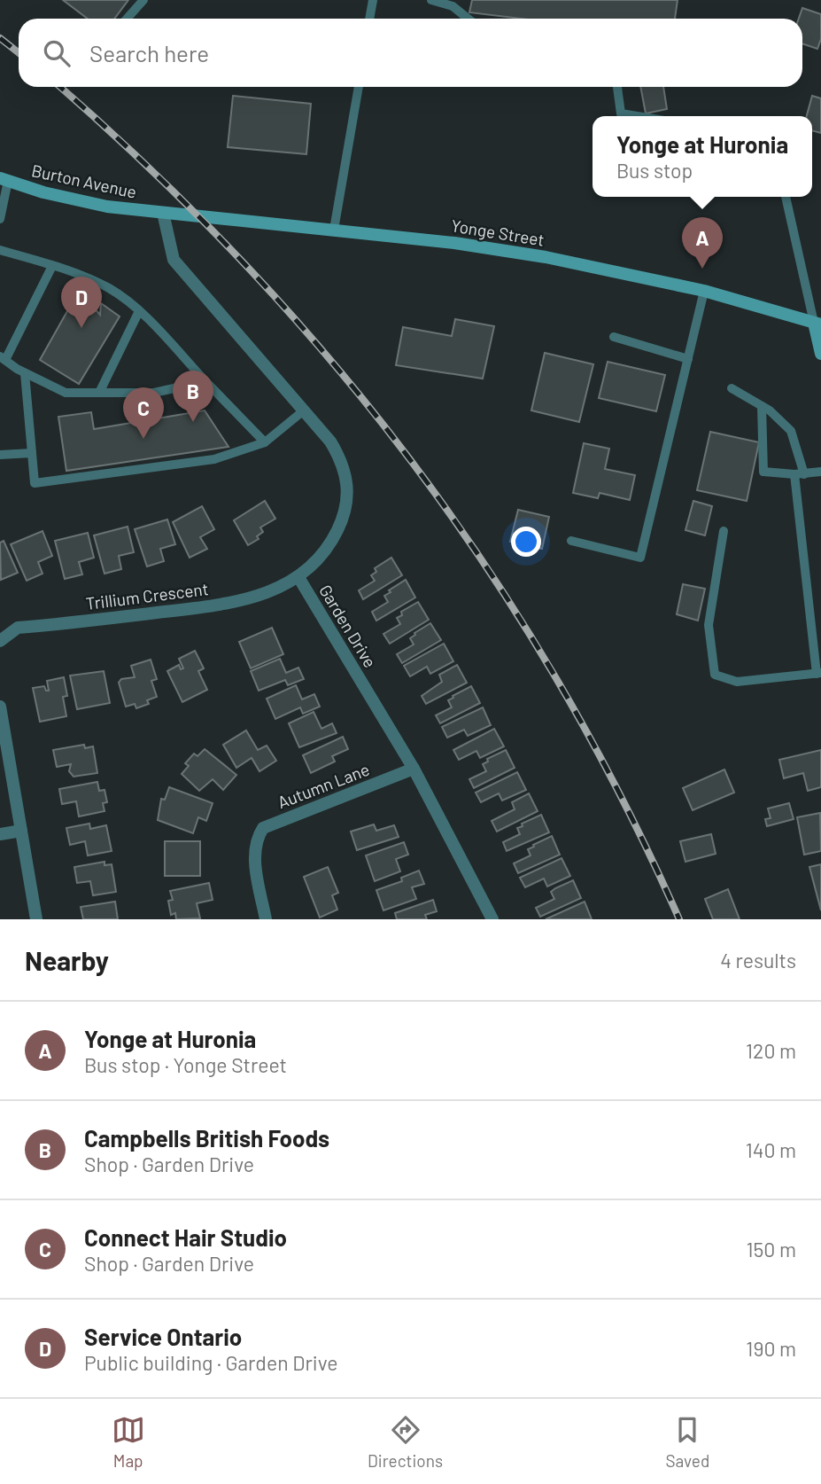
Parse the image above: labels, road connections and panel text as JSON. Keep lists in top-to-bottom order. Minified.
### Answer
{"streets":{"main road":["Burton Avenue","Yonge Street"],"street":["Trillium Crescent","Garden Drive","Autumn Lane"]},"crossings":[["Burton Avenue","Yonge Street"],["Burton Avenue","Garden Drive"],["Yonge Street","Garden Drive"],["Trillium Crescent","Garden Drive"],["Garden Drive","Autumn Lane"]],"page":{"search":"Search here","popup":["Yonge at Huronia","Bus stop"],"pins":["A","D","B","C"],"heading":["Nearby","4 results"],"list":[{"mark":"A","name":"Yonge at Huronia","note":"Bus stop · Yonge Street","value":"120 m"},{"mark":"B","name":"Campbells British Foods","note":"Shop · Garden Drive","value":"140 m"},{"mark":"C","name":"Connect Hair Studio","note":"Shop · Garden Drive","value":"150 m"},{"mark":"D","name":"Service Ontario","note":"Public building · Garden Drive","value":"190 m"}],"nav":["Map","Directions","Saved"]}}
